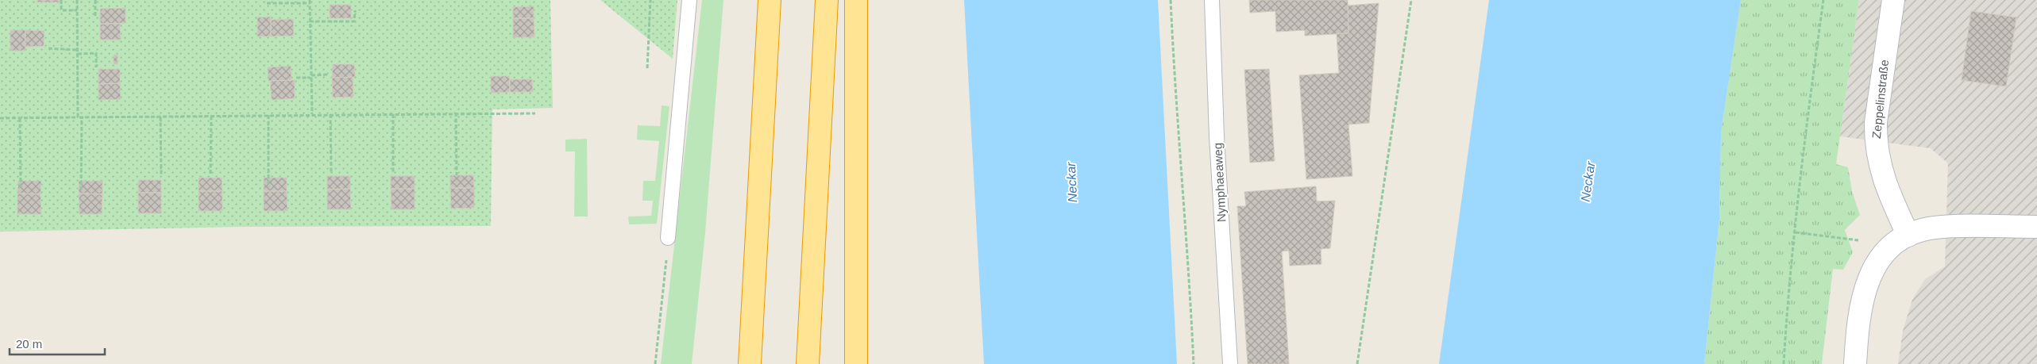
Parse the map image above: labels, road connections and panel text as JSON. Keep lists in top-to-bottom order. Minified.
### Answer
{"streets":{"street":["Zeppelinstraße"],"lane":["Nymphaeaweg"]},"water":["Neckar"],"scale_bar":"20 m"}
